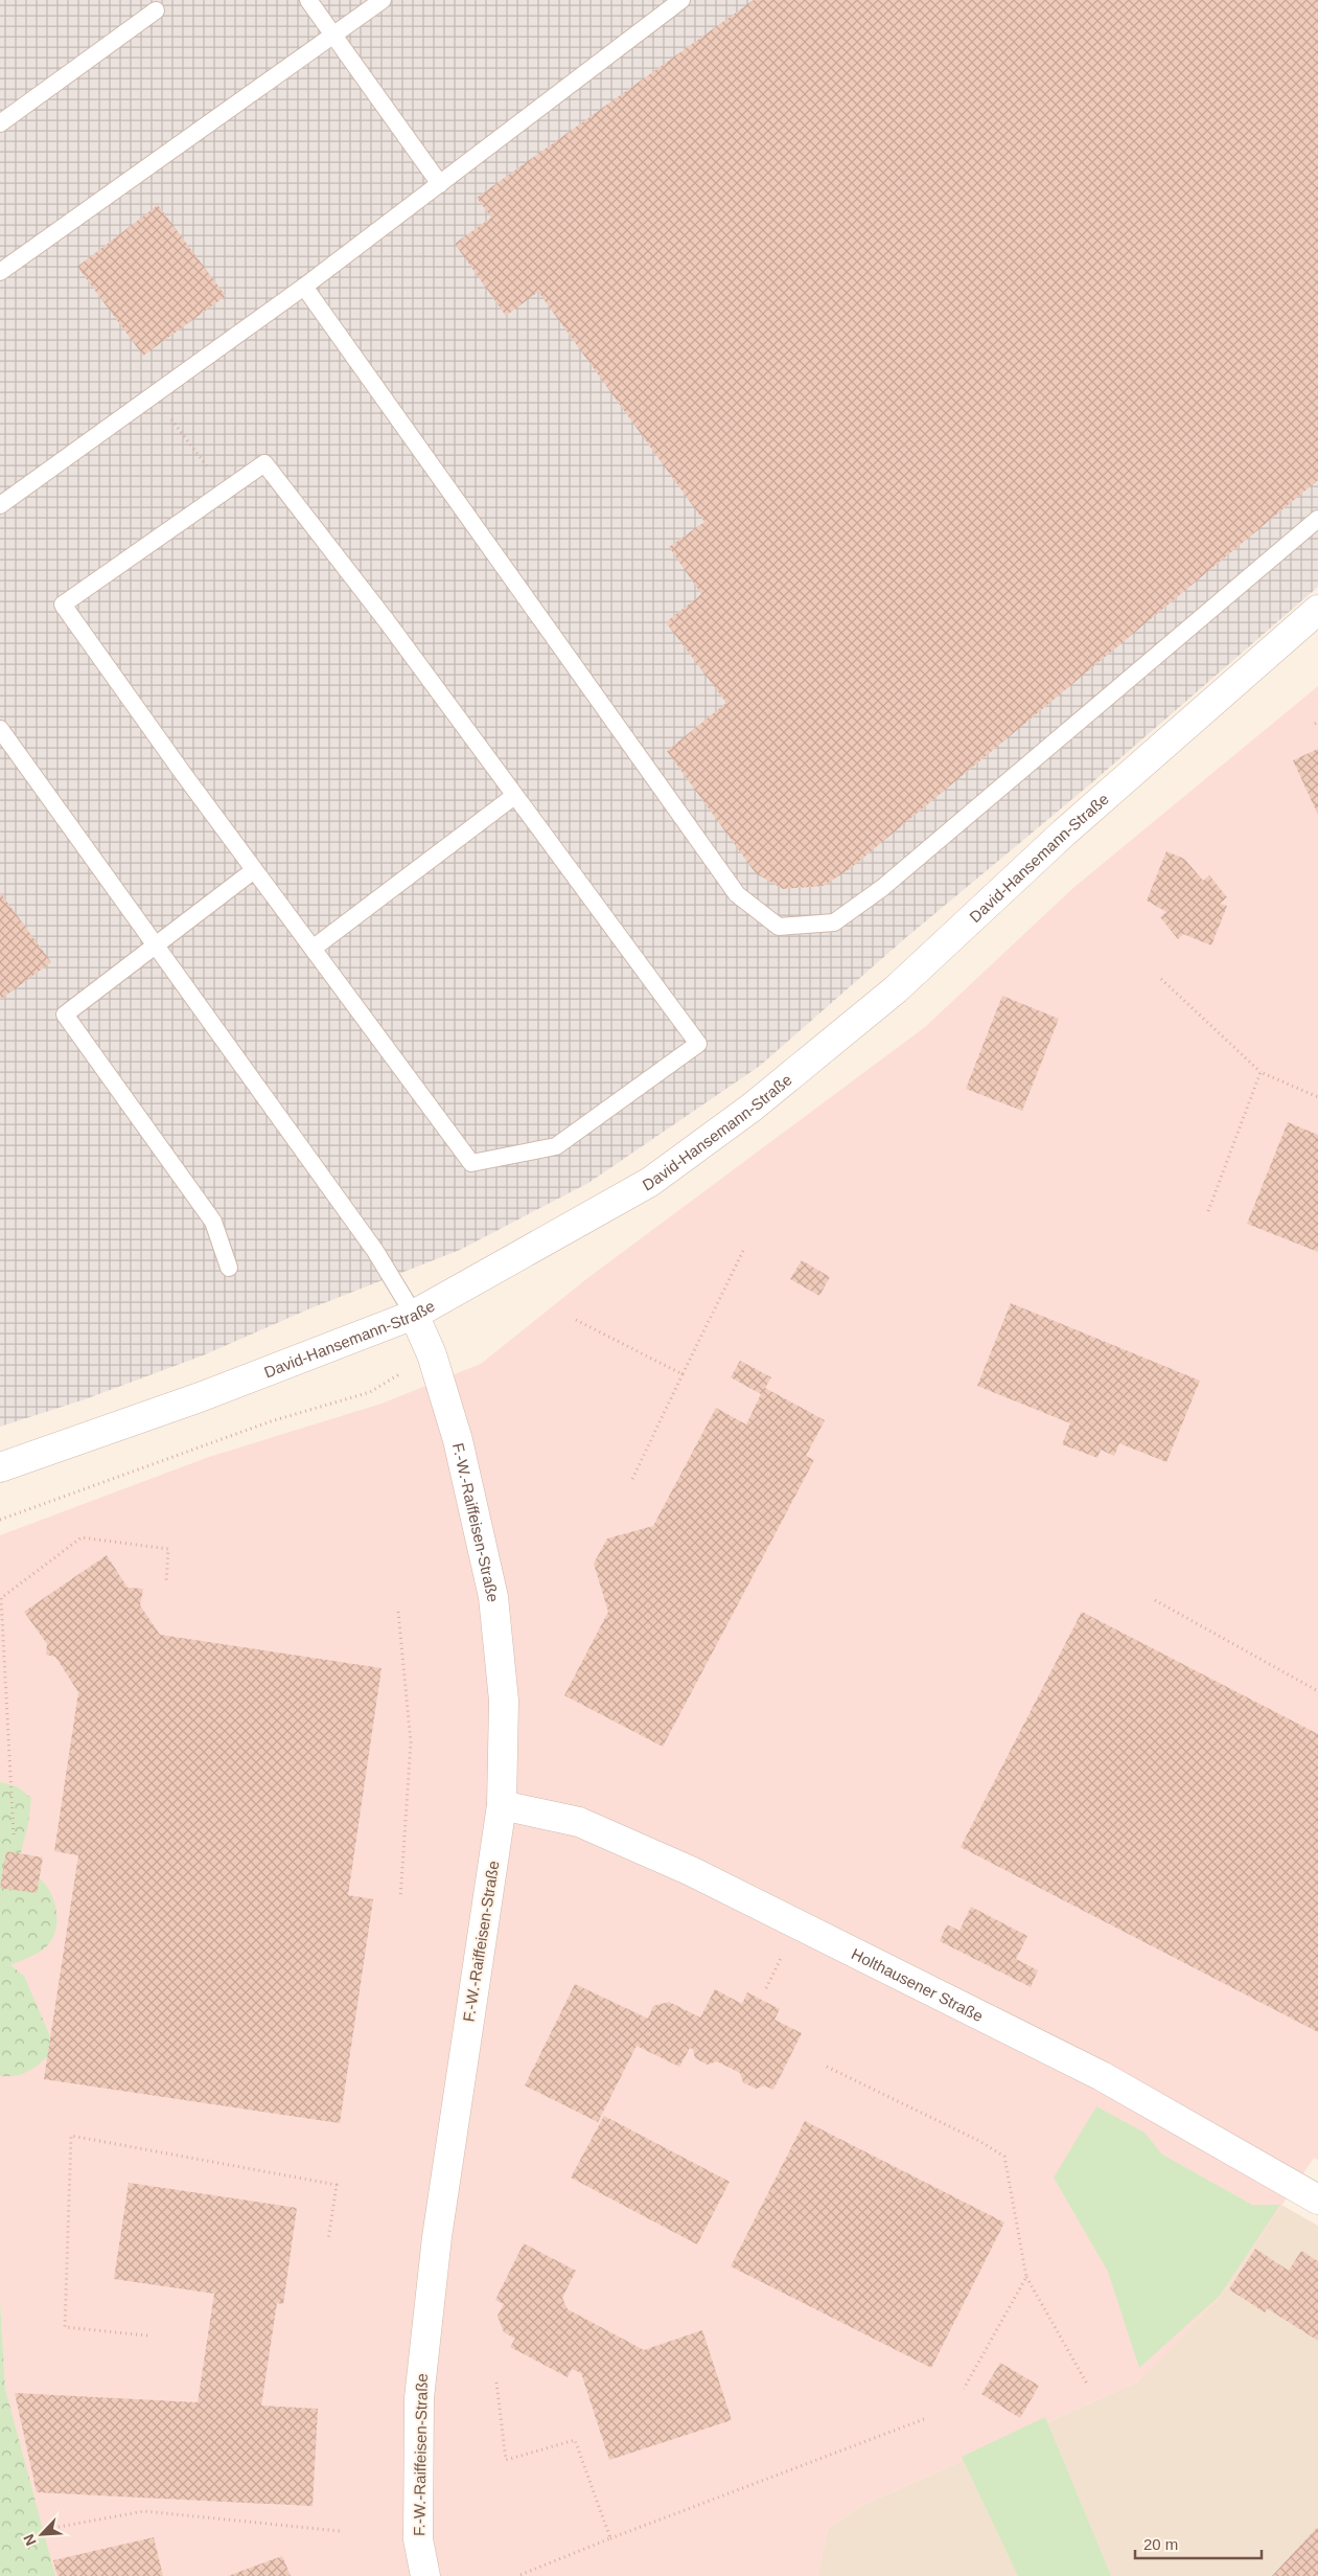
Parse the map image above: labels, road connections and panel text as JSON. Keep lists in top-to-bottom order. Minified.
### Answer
{"streets":{"street":["David-Hansemann-Straße","F.-W.-Raiffeisen-Straße","Holthausener Straße"]},"crossings":[["David-Hansemann-Straße","F.-W.-Raiffeisen-Straße"],["F.-W.-Raiffeisen-Straße","Holthausener Straße"]],"scale_bar":"20 m","north":"bottom left"}
